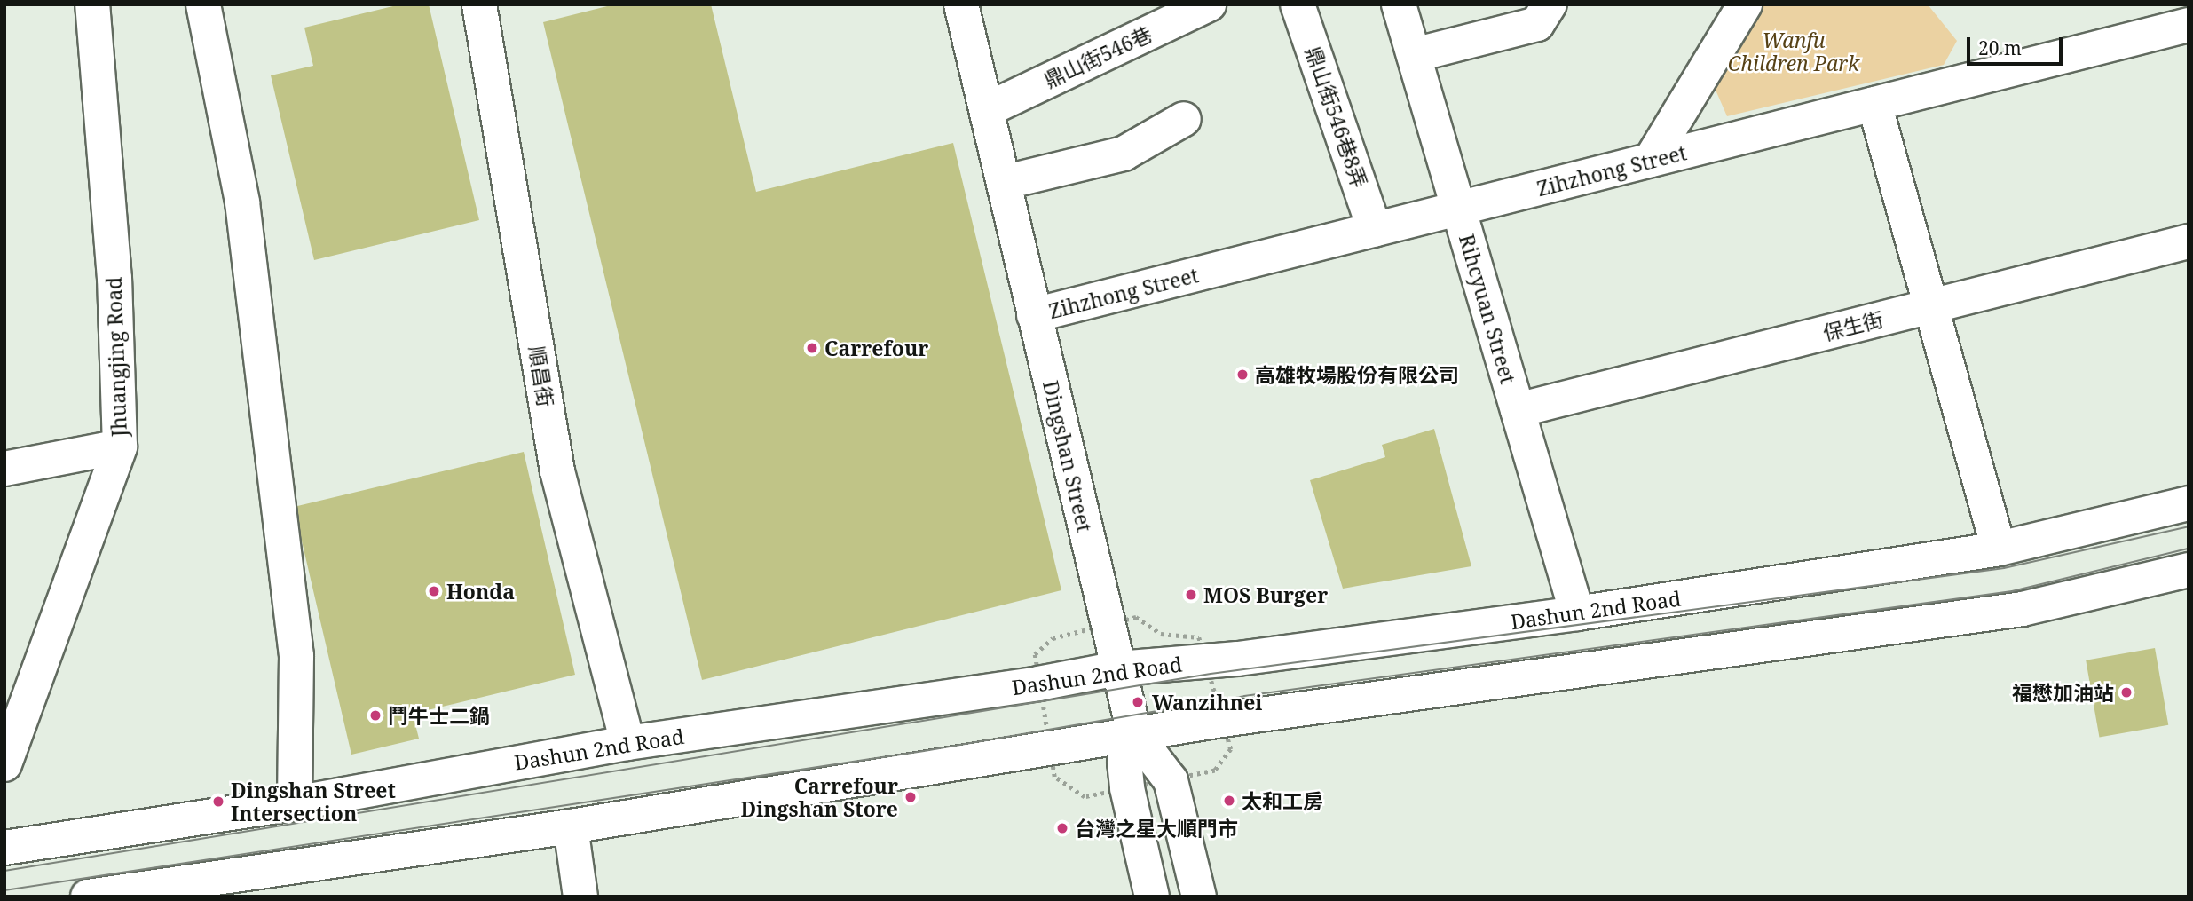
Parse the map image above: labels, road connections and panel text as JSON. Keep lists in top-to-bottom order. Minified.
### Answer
{"streets":{"street":["鼎山街546巷","鼎山街546巷8弄","Zihzhong Street","Rihcyuan Street","保生街","Jhuangjing Road","順昌街","Dingshan Street","Dashun 2nd Road"]},"crossings":[["鼎山街546巷","Dingshan Street"],["鼎山街546巷8弄","Zihzhong Street"],["Zihzhong Street","Rihcyuan Street"],["Zihzhong Street","Dingshan Street"],["Rihcyuan Street","保生街"],["Rihcyuan Street","Dashun 2nd Road"],["順昌街","Dashun 2nd Road"],["Dingshan Street","Dashun 2nd Road"]],"parks":["Wanfu Children Park"],"places":["Carrefour","高雄牧場股份有限公司","Honda","MOS Burger","福懋加油站","Wanzihnei","鬥牛士二鍋","Carrefour Dingshan Store","太和工房","Dingshan Street Intersection","台灣之星大順門市"],"scale_bar":"20 m"}
